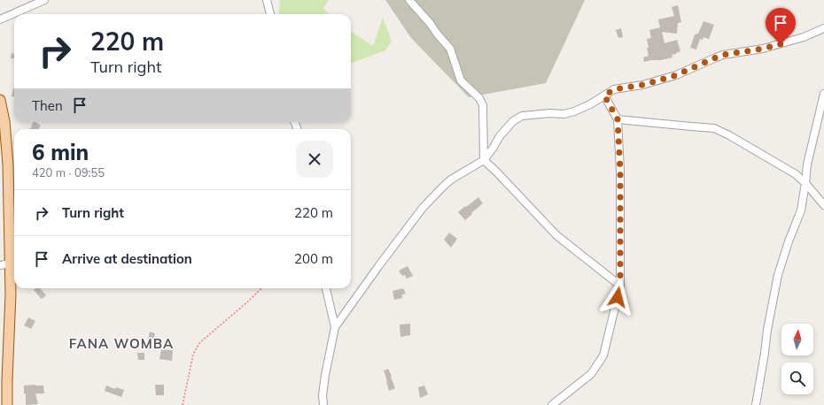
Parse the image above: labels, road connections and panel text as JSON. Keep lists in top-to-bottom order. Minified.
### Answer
{"districts":["FANA WOMBA"],"north":"top","page":{"turn":["220 m","Turn right"],"then":"Then","heading":["6 min","420 m · 09:55"],"list":[{"name":"Turn right","value":"220 m"},{"name":"Arrive at destination","value":"200 m"}]}}
